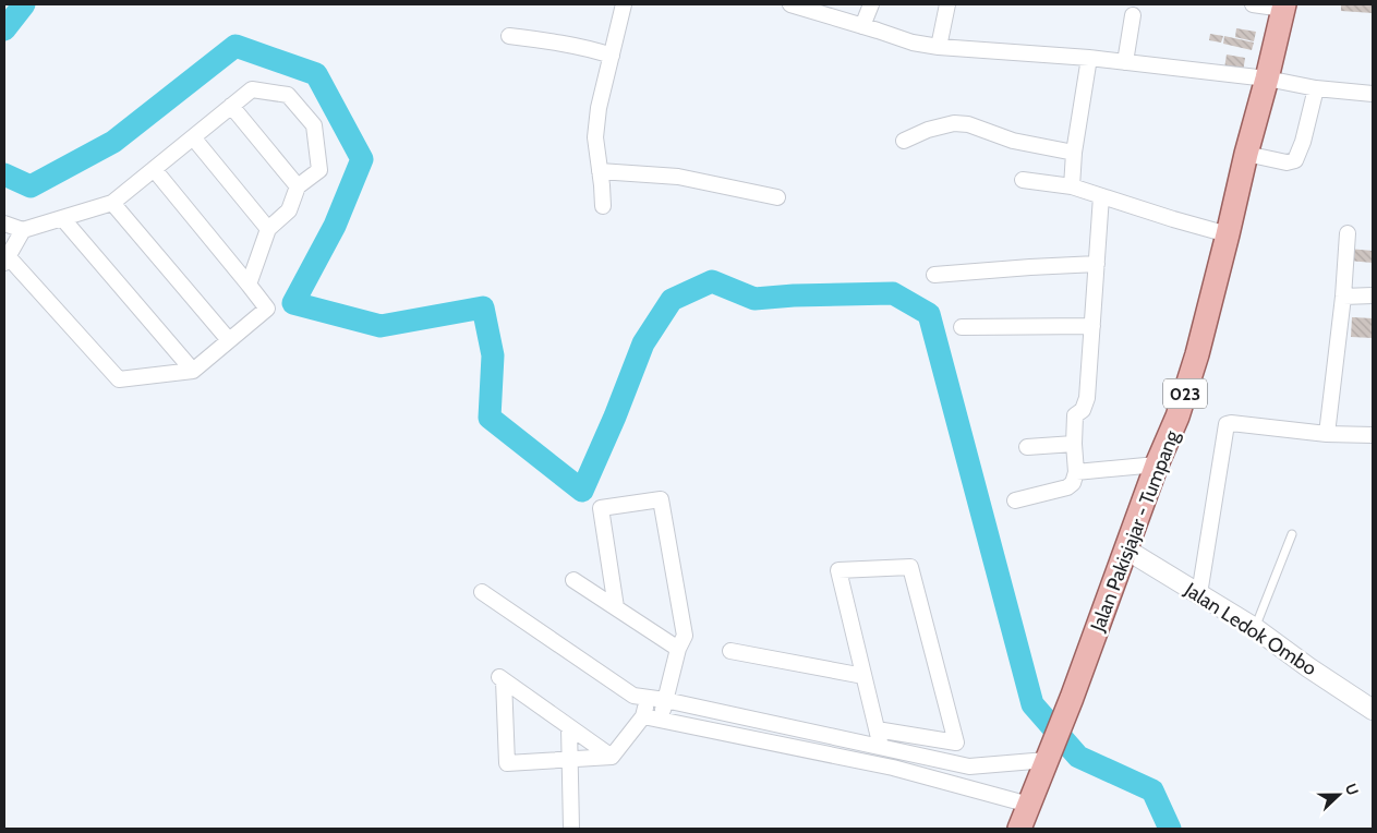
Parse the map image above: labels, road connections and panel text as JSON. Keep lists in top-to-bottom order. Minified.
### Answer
{"streets":{"main road":["023","Jalan Pakisjajar - Tumpang"],"street":["Jalan Ledok Ombo"]},"crossings":[["Jalan Pakisjajar - Tumpang","Jalan Ledok Ombo"]],"north":"right"}
